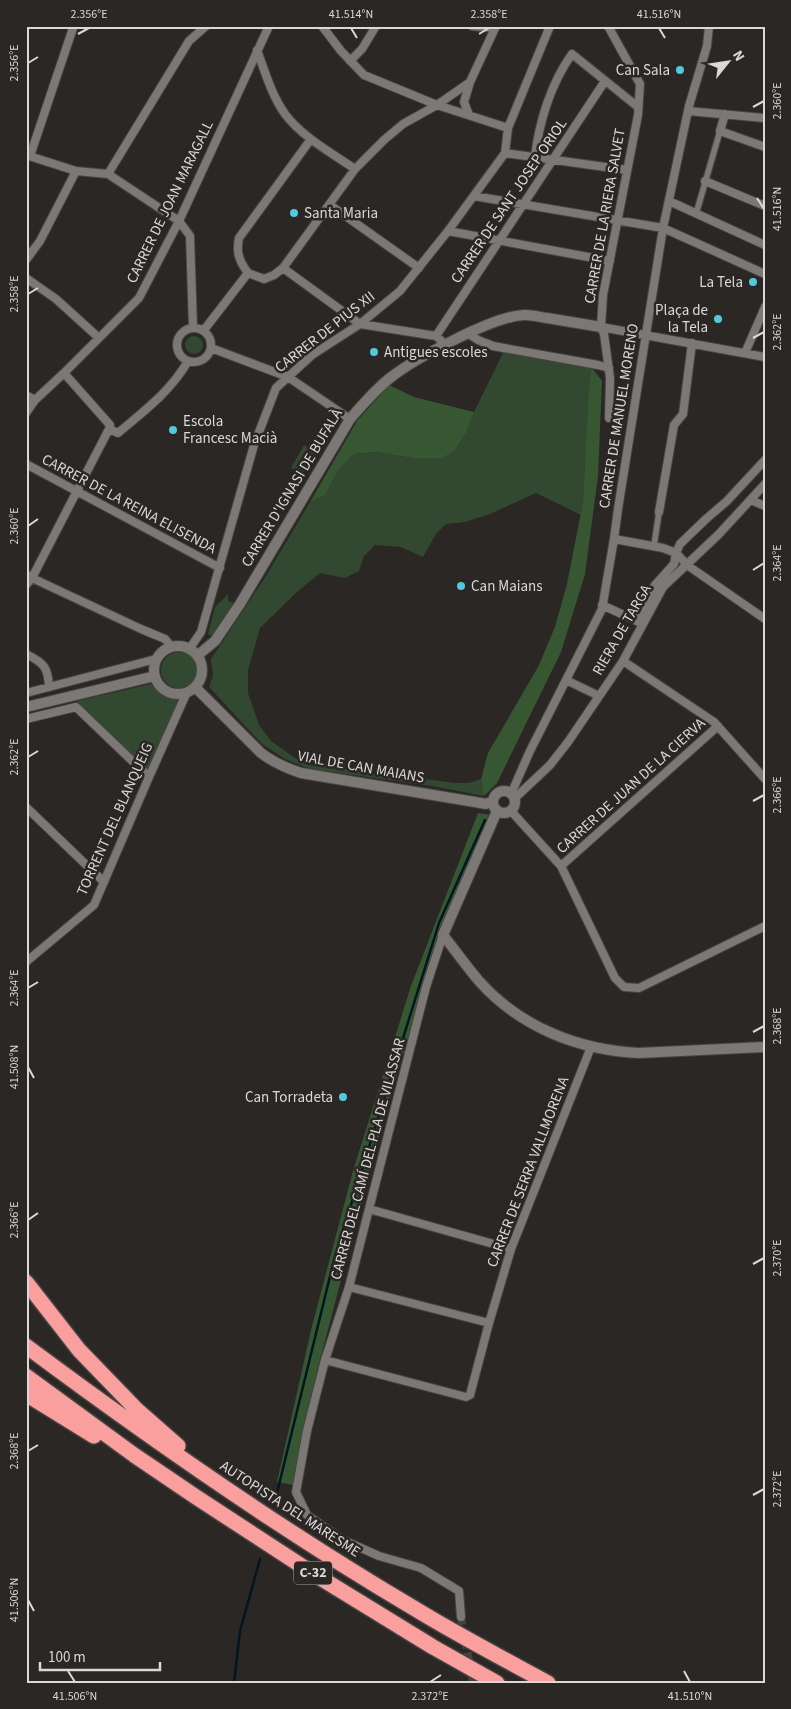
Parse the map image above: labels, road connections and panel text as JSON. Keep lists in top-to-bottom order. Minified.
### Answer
{"streets":{"highway":["AUTOPISTA DEL MARESME","C-32"],"street":["CARRER DE SANT JOSEP ORIOL","CARRER DE JOAN MARAGALL","CARRER DE LA RIERA SALVET","CARRER DE PIUS XII","CARRER DE MANUEL MORENO","CARRER D'IGNASI DE BUFALÀ","CARRER DE LA REINA ELISENDA","RIERA DE TARGA","VIAL DE CAN MAIANS","CARRER DE JUAN DE LA CIERVA","TORRENT DEL BLANQUEIG","CARRER DEL CAMÍ DEL PLA DE VILASSAR","CARRER DE SERRA VALLMORENA"]},"crossings":[["CARRER DE LA RIERA SALVET","CARRER D'IGNASI DE BUFALÀ"],["CARRER DE PIUS XII","CARRER D'IGNASI DE BUFALÀ"],["CARRER DE PIUS XII","CARRER DE LA REINA ELISENDA"],["CARRER DE PIUS XII","VIAL DE CAN MAIANS"],["CARRER DE PIUS XII","TORRENT DEL BLANQUEIG"],["CARRER DE MANUEL MORENO","RIERA DE TARGA"],["CARRER DE MANUEL MORENO","VIAL DE CAN MAIANS"],["CARRER D'IGNASI DE BUFALÀ","VIAL DE CAN MAIANS"],["CARRER D'IGNASI DE BUFALÀ","TORRENT DEL BLANQUEIG"],["RIERA DE TARGA","VIAL DE CAN MAIANS"],["VIAL DE CAN MAIANS","TORRENT DEL BLANQUEIG"],["CARRER DEL CAMÍ DEL PLA DE VILASSAR","CARRER DE SERRA VALLMORENA"]],"places":["Can Sala","Santa Maria","La Tela","Plaça de la Tela","Antigues escoles","Escola Francesc Macià","Can Maians","Can Torradeta"],"scale_bar":"100 m","north":"top right","coordinates":["2.356°E","41.514°N","2.358°E","41.516°N","2.360°E","2.362°E","2.364°E","2.366°E","2.368°E","41.508°N","2.370°E","2.372°E","41.506°N","41.510°N"]}
